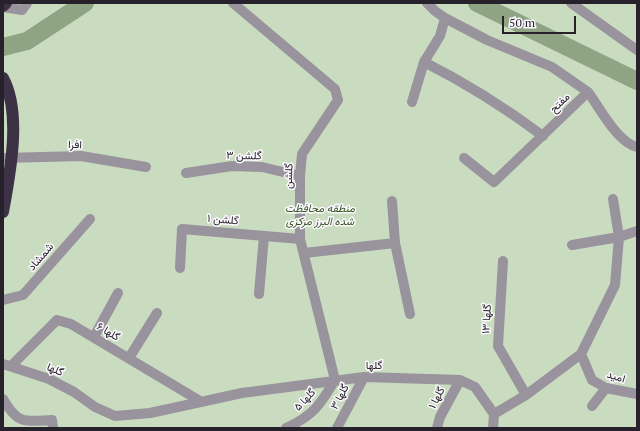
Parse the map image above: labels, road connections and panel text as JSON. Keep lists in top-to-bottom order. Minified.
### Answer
{"streets":{"street":["مفتح","افرا","گلشن ۳","گلشن","گلشن ۱","شمشاد","گلها ۱۳","گلها ۶","گلها","امید","گلها ۳","گلها ۱","گلها ۵"]},"crossings":[["گلشن ۳","گلشن"],["گلشن","گلشن ۱"],["گلشن","گلها"],["گلشن","گلها ۵"],["گلها ۶","گلها"],["گلها","گلها ۳"],["گلها","گلها ۱"],["گلها","گلها ۵"]],"parks":["منطقه محافظت شده البرز مرکزی"],"scale_bar":"50 m"}
